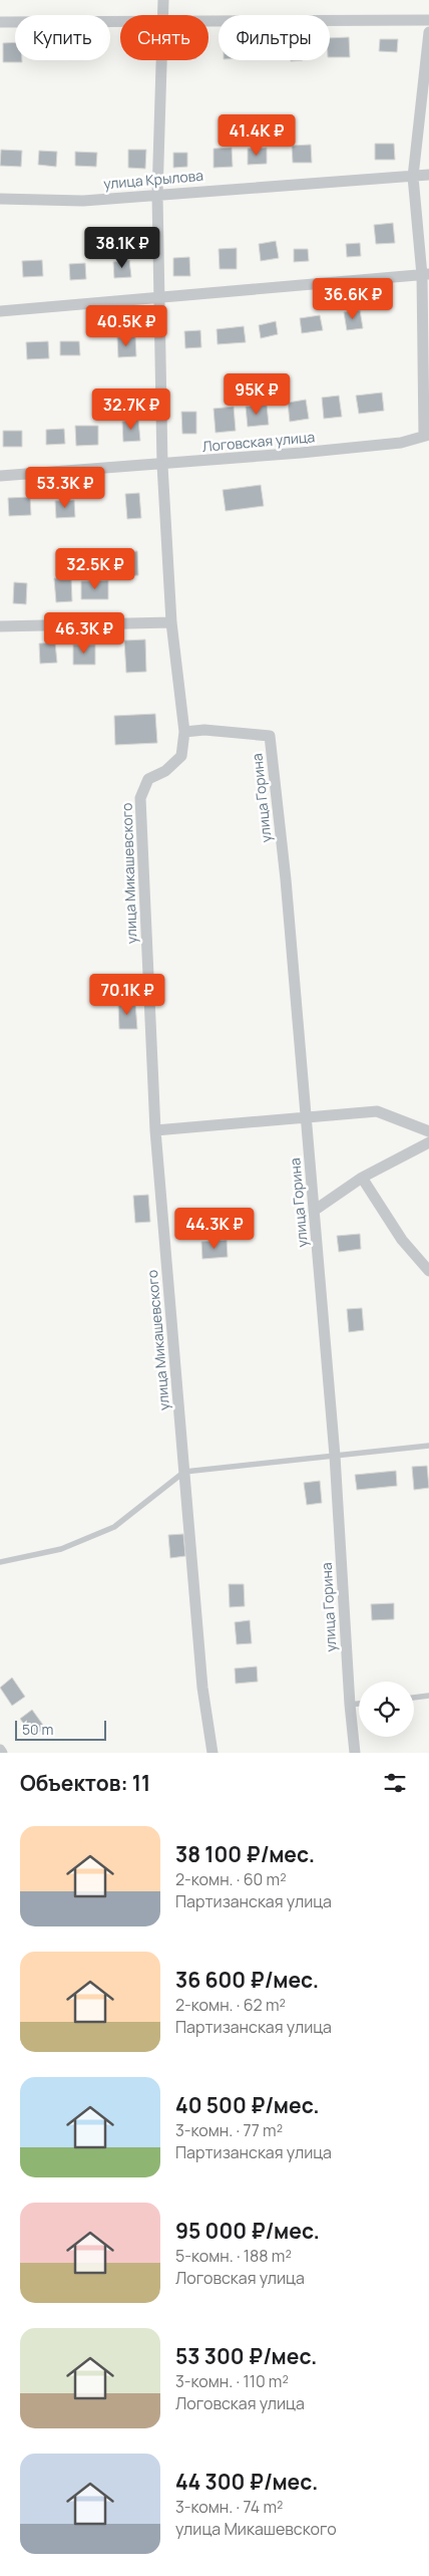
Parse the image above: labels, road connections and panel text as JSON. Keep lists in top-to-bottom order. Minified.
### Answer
{"streets":{"street":["улица Крылова","Логовская улица","улица Горина","улица Микашевского"]},"crossings":[["улица Крылова","улица Микашевского"],["Логовская улица","улица Микашевского"],["улица Горина","улица Микашевского"]],"scale_bar":"50 m","page":{"chip":["Купить","Снять","Фильтры"],"price":["41.4K ₽","38.1K ₽","36.6K ₽","40.5K ₽","95K ₽","32.7K ₽","53.3K ₽","32.5K ₽","46.3K ₽","70.1K ₽","44.3K ₽"],"scale":"50 m","heading":"Объектов: 11","list":[{"name":"38 100 ₽/мес.","note":"2-комн. · 60 m² · Партизанская улица"},{"name":"36 600 ₽/мес.","note":"2-комн. · 62 m² · Партизанская улица"},{"name":"40 500 ₽/мес.","note":"3-комн. · 77 m² · Партизанская улица"},{"name":"95 000 ₽/мес.","note":"5-комн. · 188 m² · Логовская улица"},{"name":"53 300 ₽/мес.","note":"3-комн. · 110 m² · Логовская улица"},{"name":"44 300 ₽/мес.","note":"3-комн. · 74 m² · улица Микашевского"}]}}
